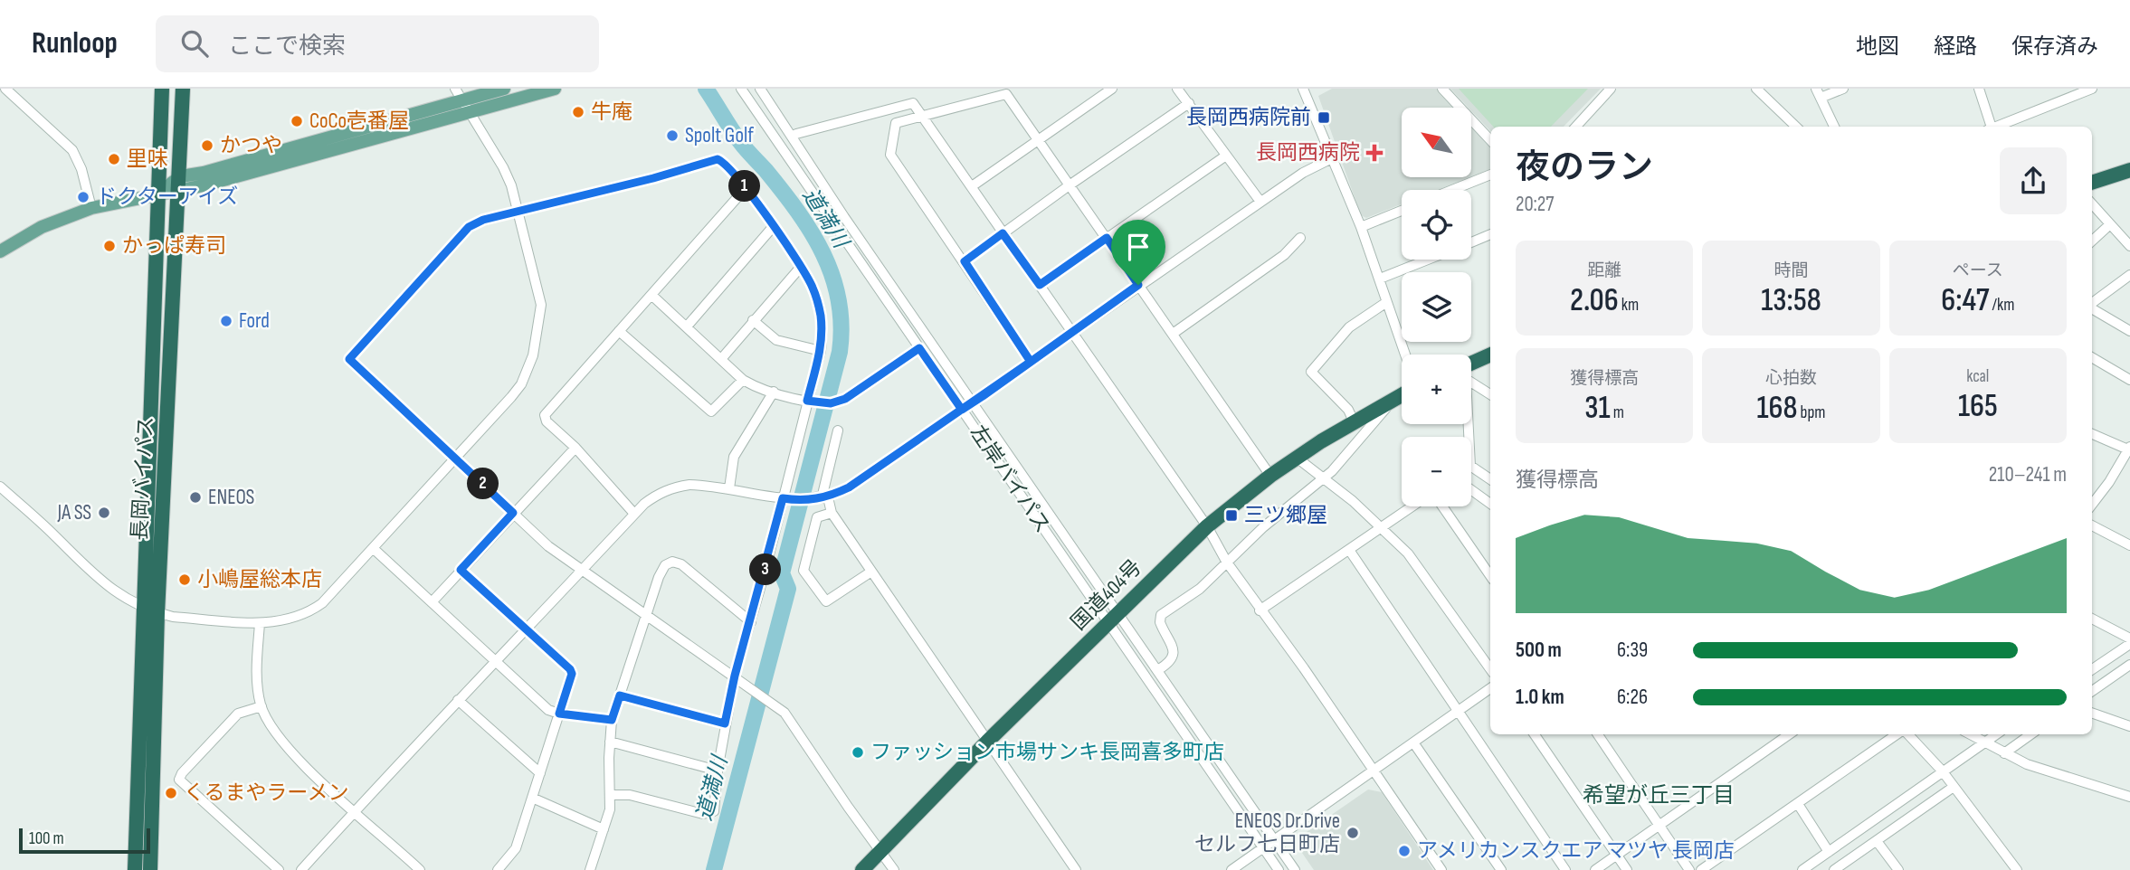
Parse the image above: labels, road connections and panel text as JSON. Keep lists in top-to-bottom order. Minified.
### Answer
{"streets":{"highway":["長岡バイパス","国道404号"],"street":["左岸バイパス"]},"crossings":[["左岸バイパス","国道404号"]],"districts":["希望が丘三丁目"],"water":["道満川"],"places":{"other":["牛庵","CoCo壱番屋","Spolt Golf","かつや","里味","ドクターアイズ","かっぱ寿司","Ford","ENEOS","JA SS","小嶋屋総本店","ファッション市場サンキ長岡喜多町店","くるまやラーメン","ENEOS Dr.Drive セルフ七日町店","アメリカンスクエア マツヤ 長岡店"],"transit":["長岡西病院前","三ツ郷屋"],"health":["長岡西病院"]},"scale_bar":"100 m","north":"top left","page":{"header":"Runloop","search":"ここで検索","nav":["地図","経路","保存済み"],"map_buttons":["+","−"],"heading":["夜のラン","20:27"],"pins":["1","2","3"],"stats":[["距離","2.06 km"],["時間","13:58"],["ペース","6:47 /km"],["獲得標高","31 m"],["心拍数","168 bpm"],["kcal","165"]],"chart":["獲得標高","210–241 m"],"list":[{"name":"500 m","note":"6:39"},{"name":"1.0 km","note":"6:26"}],"scale":"100 m"}}
